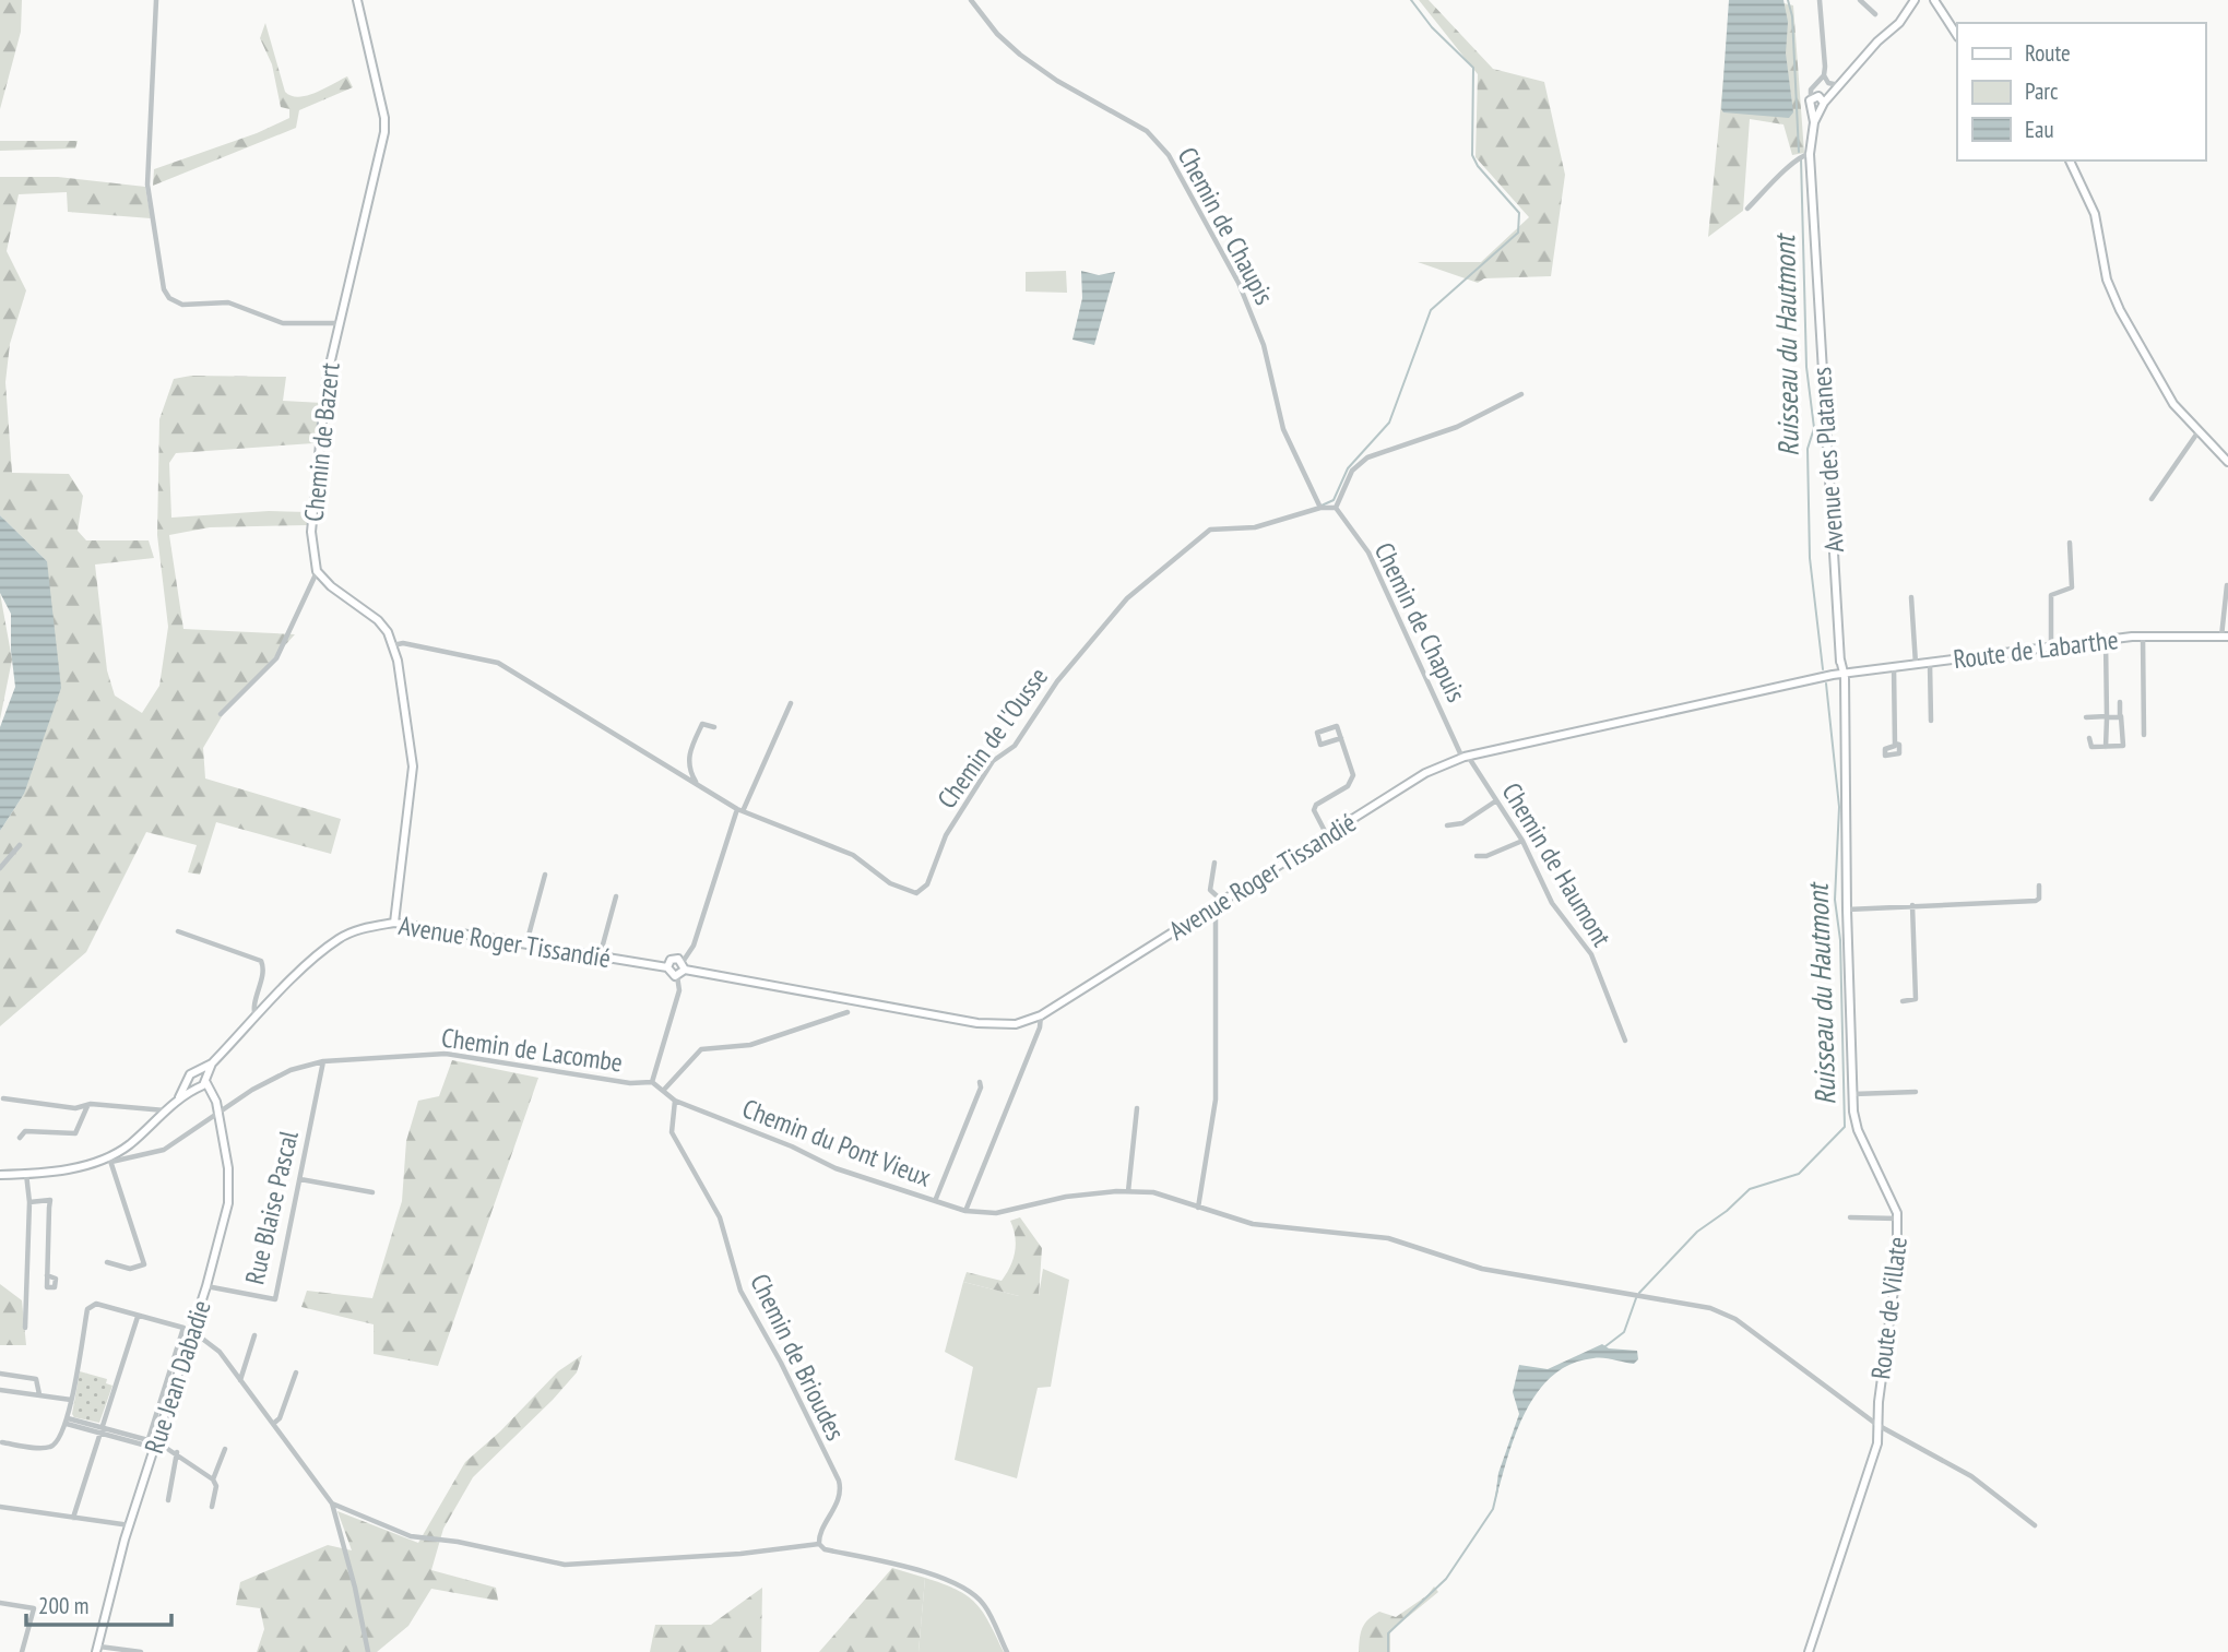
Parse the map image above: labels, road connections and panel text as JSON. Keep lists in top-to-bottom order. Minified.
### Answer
{"streets":{"street":["Chemin de Chaupis","Chemin de Bazert","Avenue des Platanes","Chemin de Chapuis","Route de Labarthe","Chemin de l'Ousse","Chemin de Haumont","Avenue Roger Tissandié","Chemin de Lacombe","Chemin du Pont Vieux","Rue Blaise Pascal","Route de Villate","Chemin de Brioudes","Rue Jean Dabadie"]},"crossings":[["Chemin de Chaupis","Chemin de l'Ousse"],["Avenue des Platanes","Route de Labarthe"],["Avenue des Platanes","Avenue Roger Tissandié"],["Avenue des Platanes","Route de Villate"],["Chemin de Chapuis","Chemin de l'Ousse"],["Chemin de Chapuis","Chemin de Haumont"],["Chemin de Chapuis","Avenue Roger Tissandié"],["Route de Labarthe","Avenue Roger Tissandié"],["Route de Labarthe","Route de Villate"],["Chemin de Haumont","Avenue Roger Tissandié"],["Avenue Roger Tissandié","Route de Villate"],["Avenue Roger Tissandié","Rue Jean Dabadie"],["Chemin de Lacombe","Rue Blaise Pascal"],["Chemin de Lacombe","Rue Jean Dabadie"],["Chemin du Pont Vieux","Route de Villate"],["Chemin du Pont Vieux","Chemin de Brioudes"],["Rue Blaise Pascal","Rue Jean Dabadie"]],"water":["Ruisseau du Hautmont"],"legend":["Route","Parc","Eau"],"scale_bar":"200 m"}
